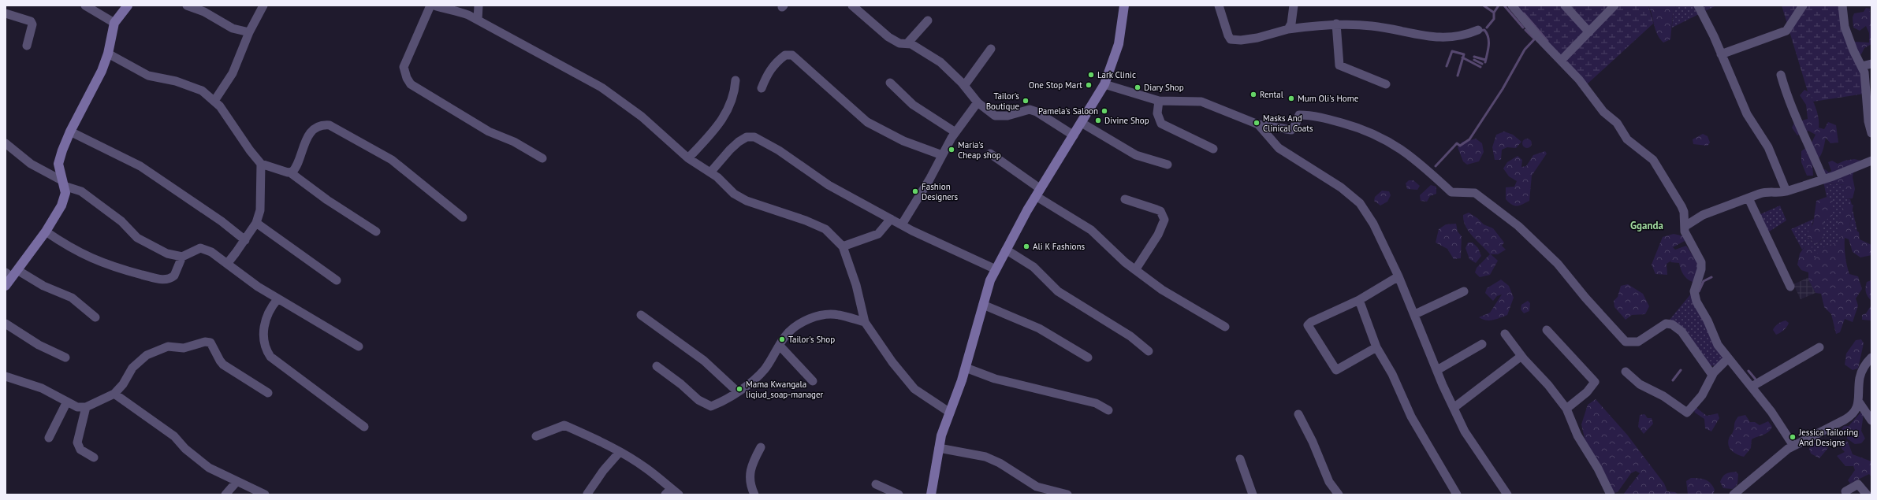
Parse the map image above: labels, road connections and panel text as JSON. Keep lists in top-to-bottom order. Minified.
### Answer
{"districts":["Gganda"],"places":["Lark Clinic","One Stop Mart","Diary Shop","Rental","Mum Oli's Home","Tailor's Boutique","Pamela's Saloon","Divine Shop","Masks And Clinical Coats","Maria's Cheap shop","Fashion Designers","Ali K Fashions","Tailor's Shop","Mama Kwangala liqiud_soap-manager","Jessica Tailoring And Designs"]}
